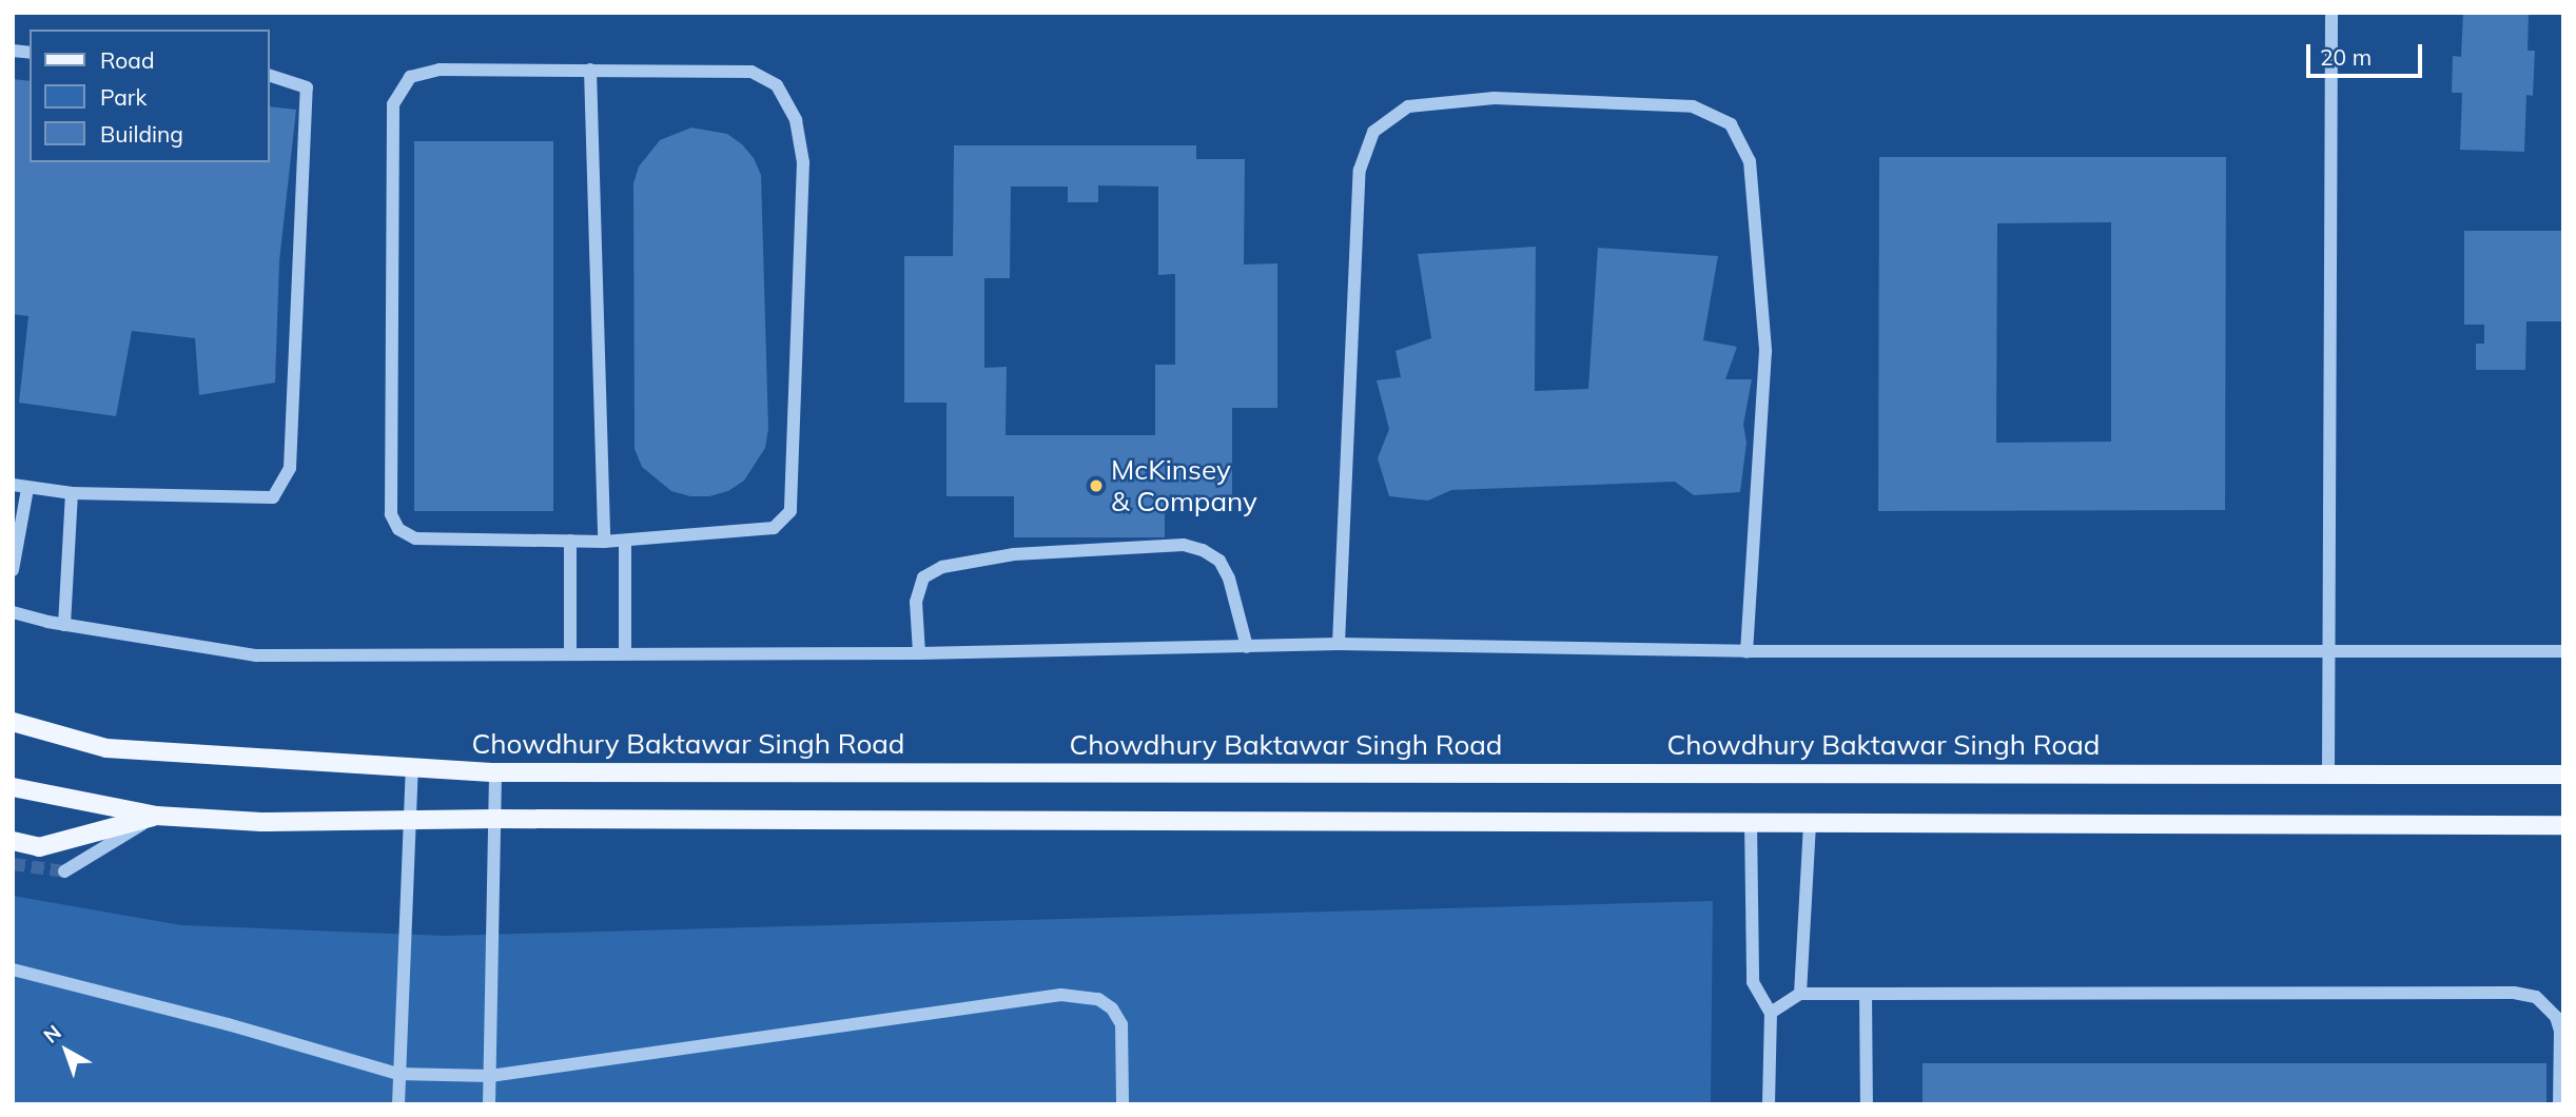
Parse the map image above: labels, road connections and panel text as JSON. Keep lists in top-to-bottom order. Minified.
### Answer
{"streets":{"main road":["Chowdhury Baktawar Singh Road"]},"places":["McKinsey & Company"],"legend":["Road","Park","Building"],"scale_bar":"20 m","north":"top left"}
